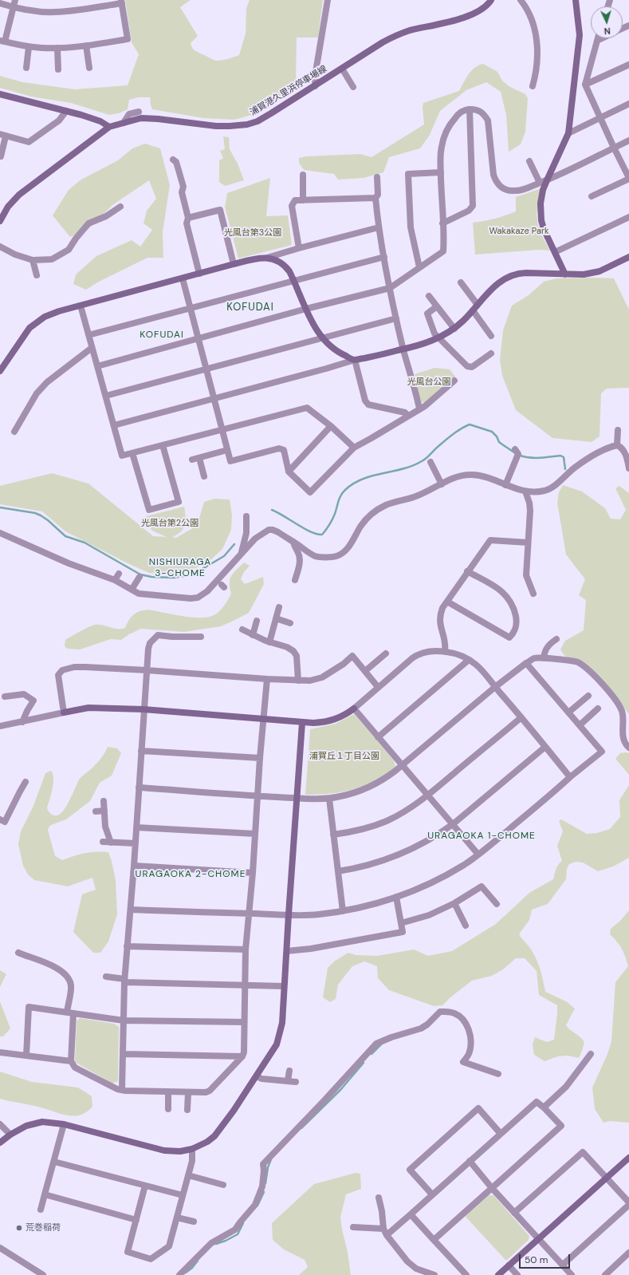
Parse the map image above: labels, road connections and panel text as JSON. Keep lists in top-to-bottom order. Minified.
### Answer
{"streets":{"street":["浦賀港久里浜停車場線"]},"districts":["KOFUDAI","KOFUDAI","NISHIURAGA 3-CHOME","URAGAOKA 1-CHOME","URAGAOKA 2-CHOME"],"parks":["Wakakaze Park","光風台第3公園","光風台公園","光風台第2公園","浦賀丘１丁目公園"],"places":["荒巻稲荷"],"scale_bar":"50 m","north":"bottom"}
